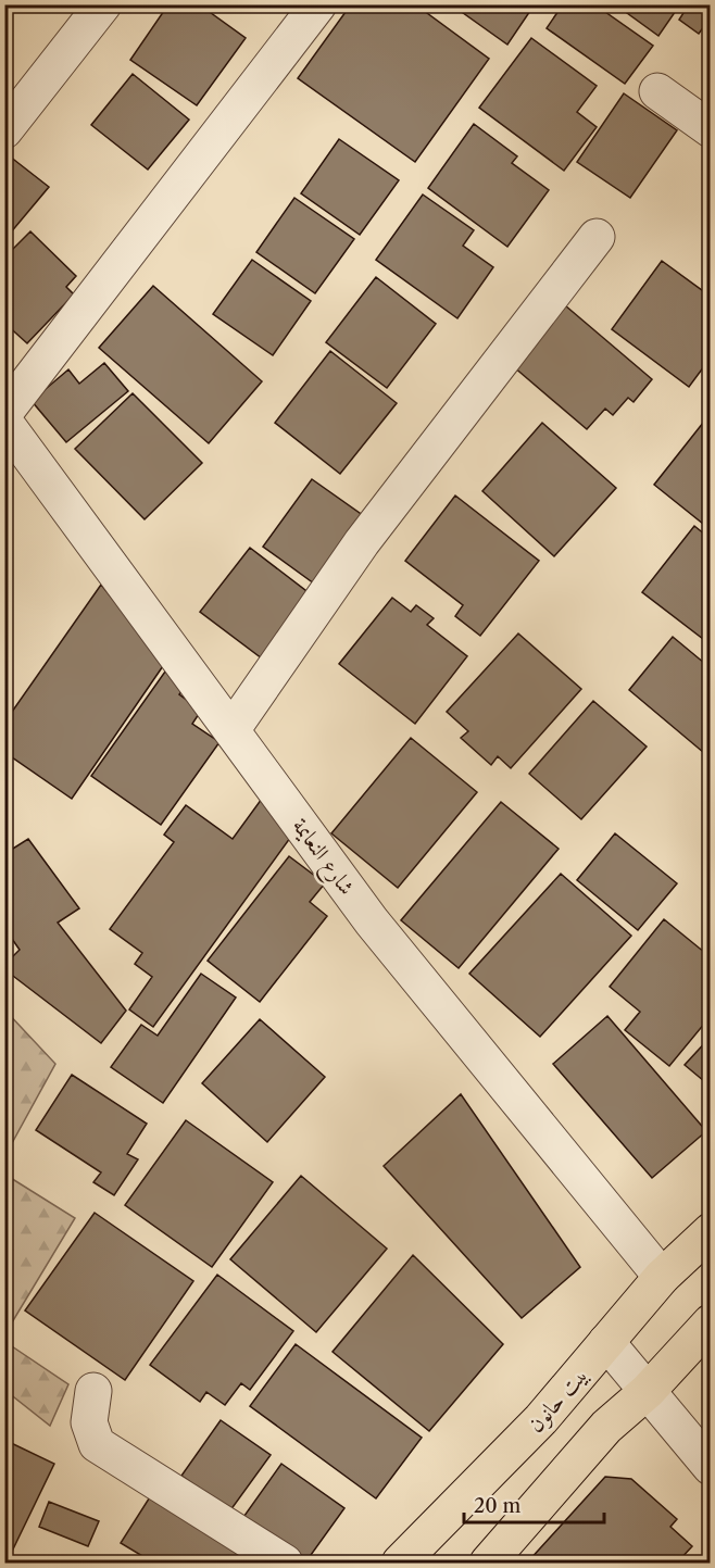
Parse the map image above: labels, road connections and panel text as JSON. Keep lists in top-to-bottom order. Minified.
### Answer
{"streets":{"main road":["بيت حانون"],"street":["شارع النعايمة"]},"crossings":[["شارع النعايمة","بيت حانون"]],"scale_bar":"20 m"}
